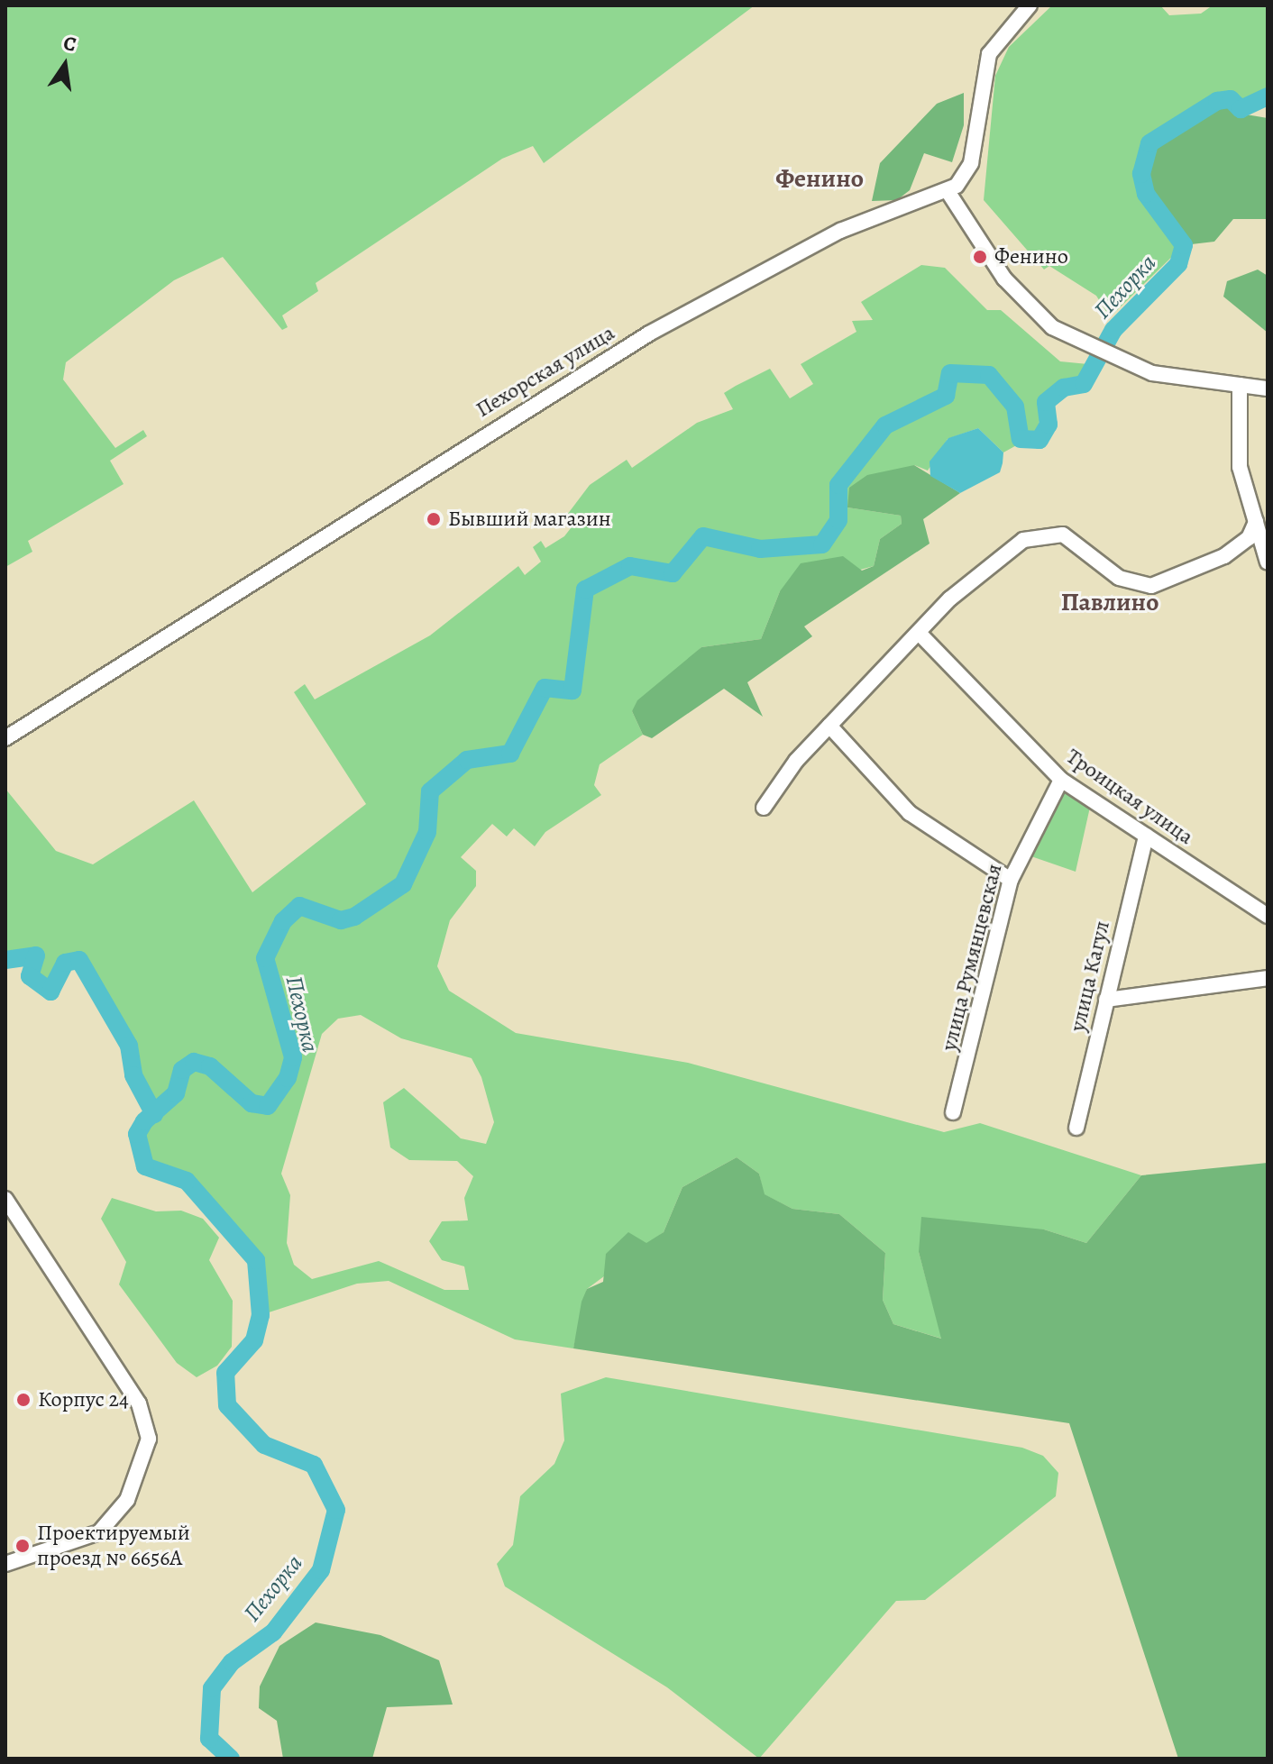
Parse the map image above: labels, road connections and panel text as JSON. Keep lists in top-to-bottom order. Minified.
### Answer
{"streets":{"street":["Пехорская улица","Троицкая улица","улица Румянцевская","улица Кагул"]},"crossings":[["Троицкая улица","улица Румянцевская"],["Троицкая улица","улица Кагул"]],"districts":["Фенино","Павлино"],"water":["Пехорка"],"places":["Фенино","Бывший магазин","Корпус 24","Проектируемый проезд № 6656А"],"north":"top"}
